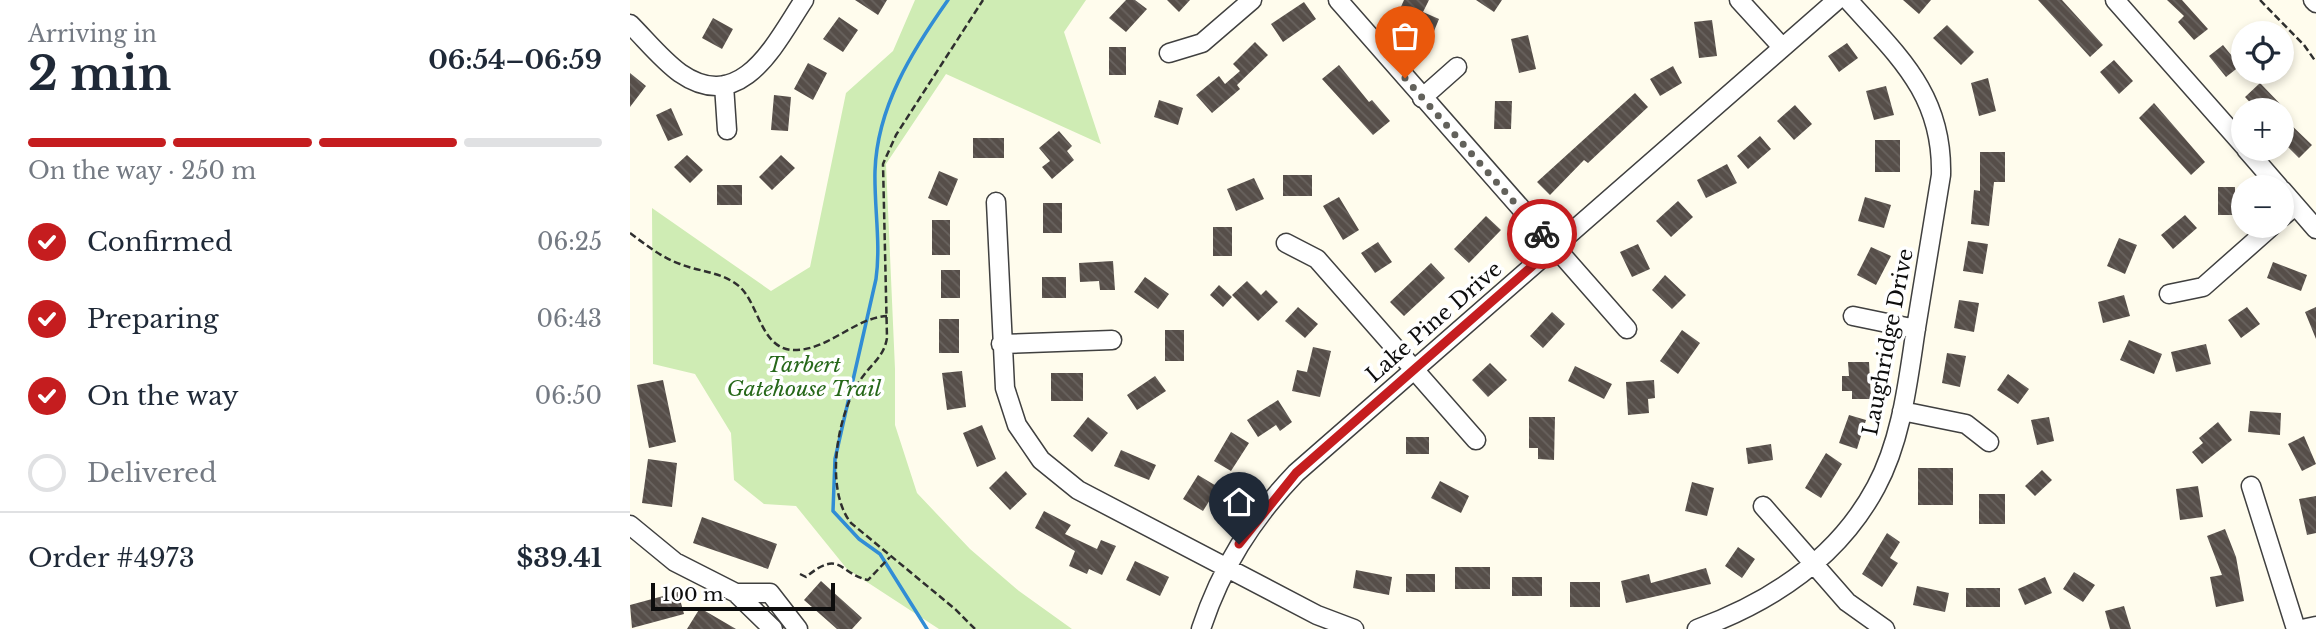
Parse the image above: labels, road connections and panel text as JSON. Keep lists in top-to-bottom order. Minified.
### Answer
{"streets":{"street":["Lake Pine Drive","Laughridge Drive"]},"parks":["Tarbert Gatehouse Trail"],"scale_bar":"100 m","page":{"heading":["2 min","Arriving in","06:54–06:59"],"panel":["Order #4973","$39.41"],"map_buttons":["+","−"],"bar":"On the way · 250 m","list":[["Confirmed","06:25"],["Preparing","06:43"],["On the way","06:50"],"Delivered"],"scale":"100 m"}}
